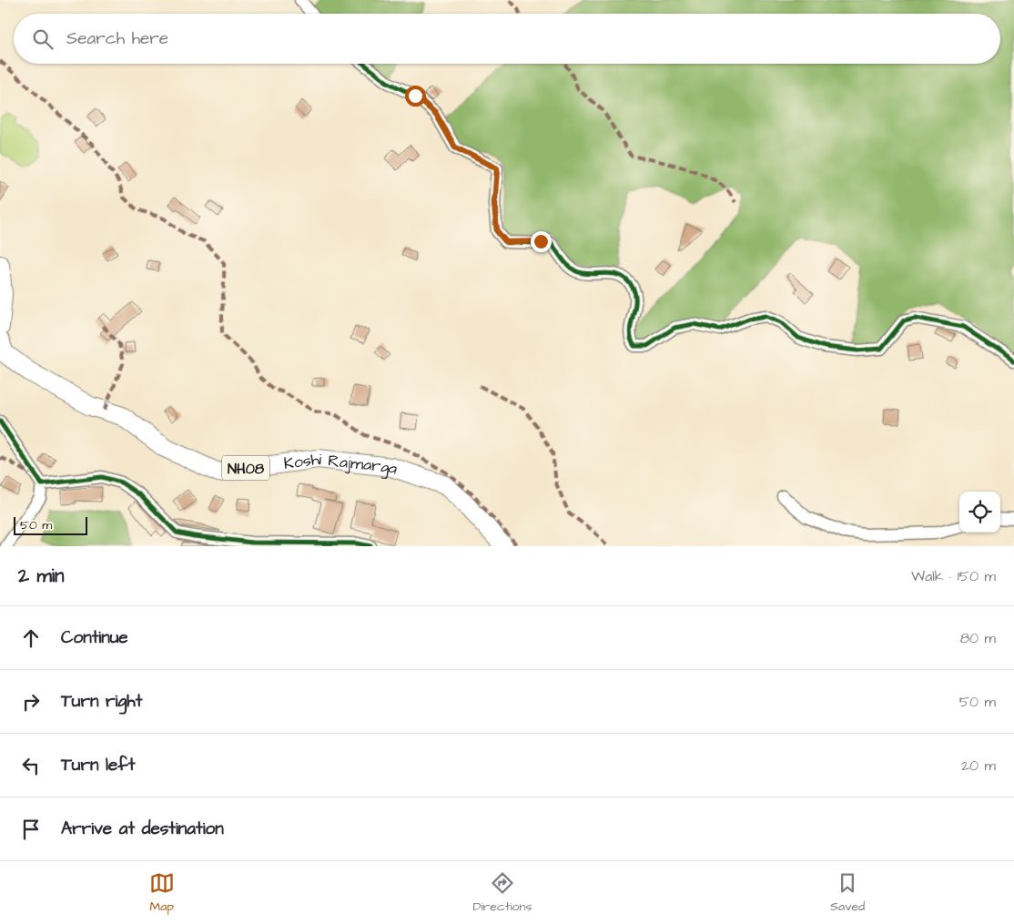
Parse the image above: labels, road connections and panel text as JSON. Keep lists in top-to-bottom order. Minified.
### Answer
{"streets":{"main road":["NH08","Koshi Rajmarga"]},"scale_bar":"50 m","page":{"search":"Search here","scale":"50 m","heading":["2 min","Walk · 150 m"],"list":[["Continue","80 m"],["Turn right","50 m"],["Turn left","20 m"],"Arrive at destination"],"nav":["Map","Directions","Saved"]}}
